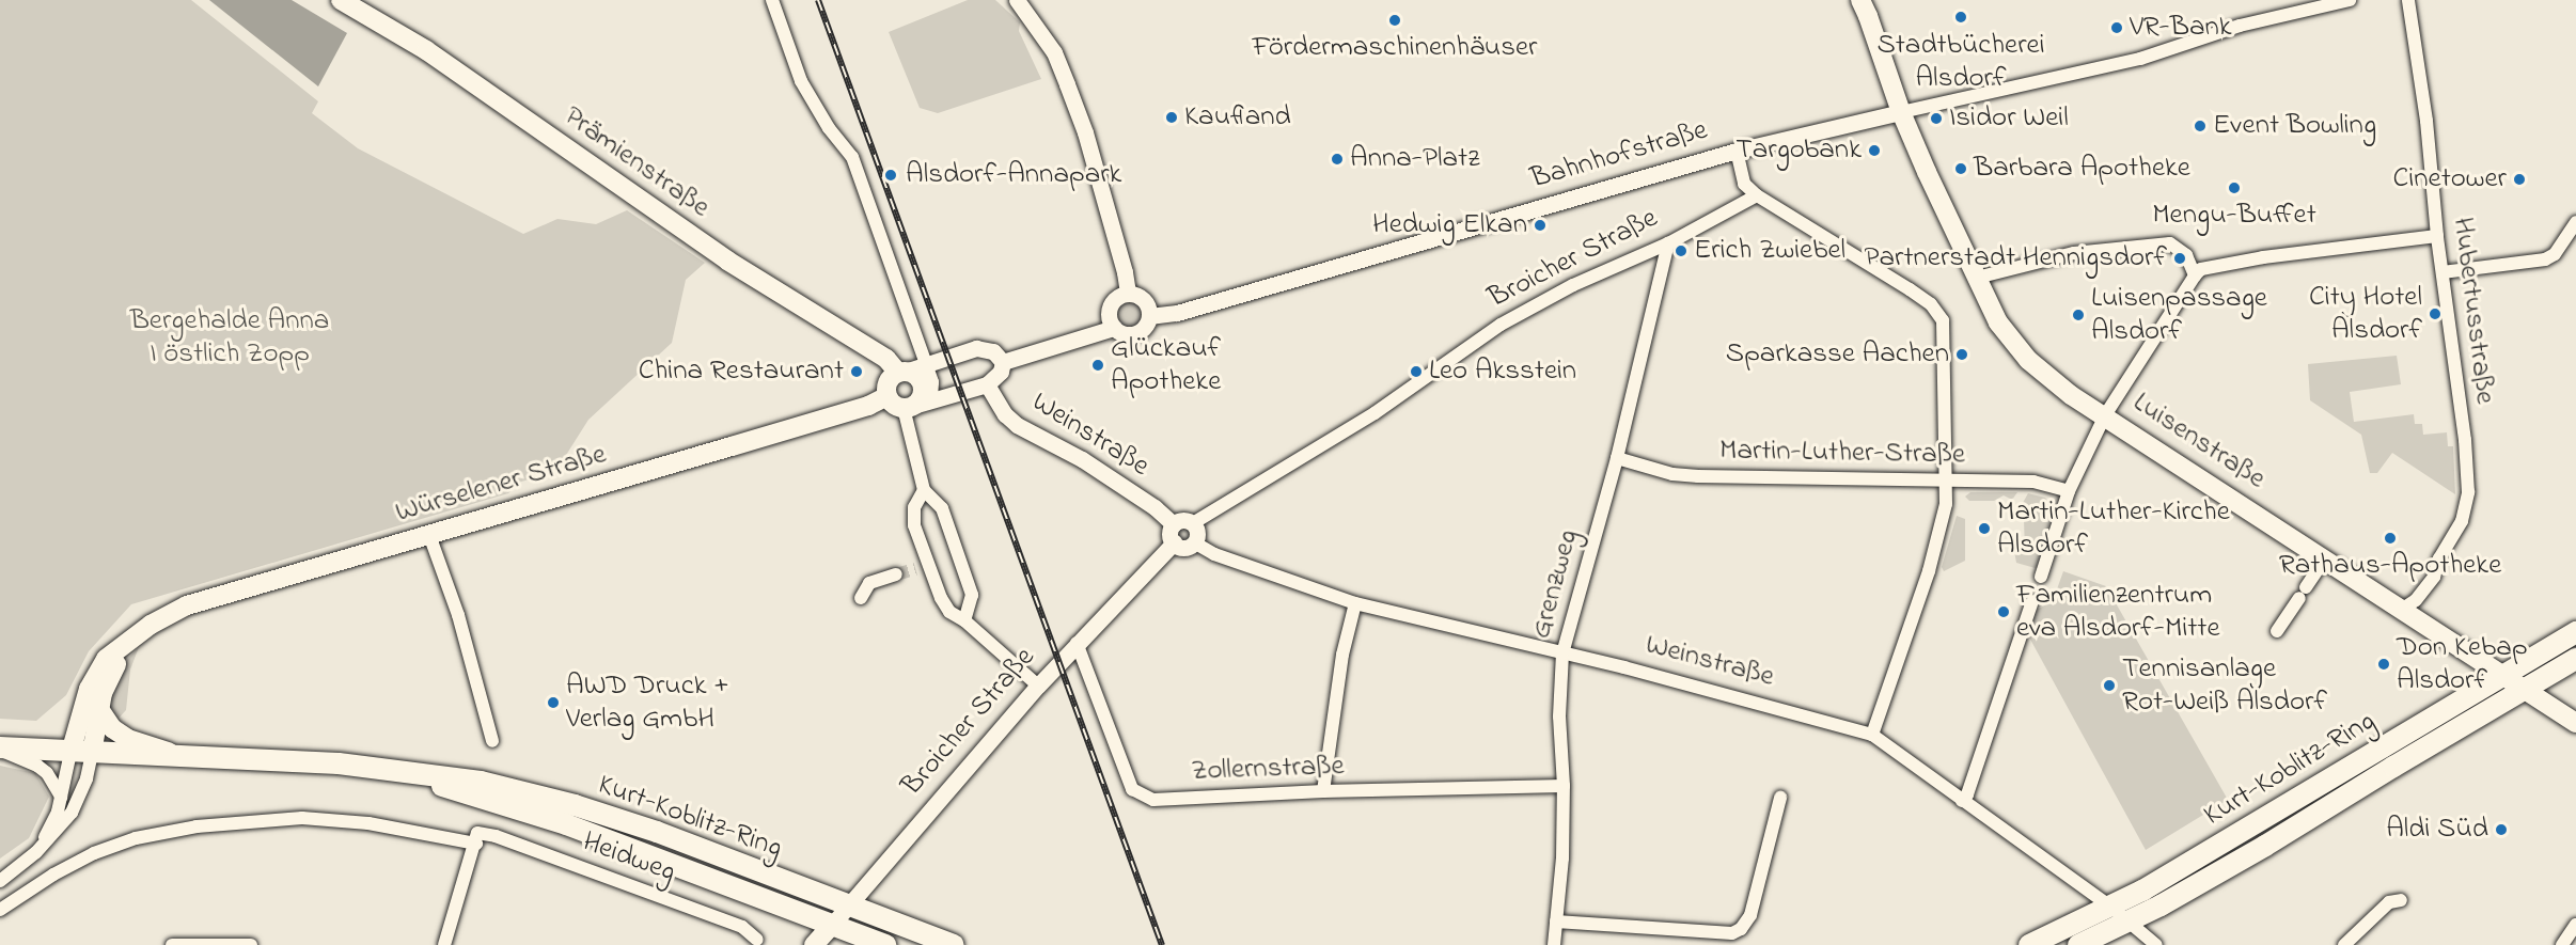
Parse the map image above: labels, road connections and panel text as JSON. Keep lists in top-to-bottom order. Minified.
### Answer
{"streets":{"main road":["Prämienstraße","Broicher Straße","Luisenstraße","Würselener Straße","Kurt-Koblitz-Ring"],"street":["Bahnhofstraße","Hubertusstraße","Weinstraße","Martin-Luther-Straße","Grenzweg","Zollernstraße","Heidweg"]},"crossings":[["Bahnhofstraße","Luisenstraße"],["Prämienstraße","Würselener Straße"],["Broicher Straße","Weinstraße"],["Broicher Straße","Grenzweg"],["Broicher Straße","Zollernstraße"],["Broicher Straße","Kurt-Koblitz-Ring"],["Hubertusstraße","Luisenstraße"],["Weinstraße","Grenzweg"],["Weinstraße","Kurt-Koblitz-Ring"],["Luisenstraße","Kurt-Koblitz-Ring"],["Martin-Luther-Straße","Grenzweg"],["Würselener Straße","Kurt-Koblitz-Ring"],["Grenzweg","Zollernstraße"]],"parks":["Bergehalde Anna I östlich Zopp"],"places":["Stadtbücherei Alsdorf","Fördermaschinenhäuser","VR-Bank","Kaufland","Isidor Weil","Event Bowling","Targobank","Anna-Platz","Barbara Apotheke","Alsdorf-Annapark","Cinetower","Mengu-Buffet","Hedwig Elkan","Erich Zwiebel","Partnerstadt Hennigsdorf","City Hotel Alsdorf","Luisenpassage Alsdorf","Sparkasse Aachen","Glückauf Apotheke","China Restaurant","Leo Aksstein","Martin-Luther-Kirche Alsdorf","Rathaus-Apotheke","Familienzentrum eva Alsdorf-Mitte","Don Kebap Alsdorf","Tennisanlage Rot-Weiß Alsdorf","AWD Druck + Verlag GmbH","Aldi Süd"]}
